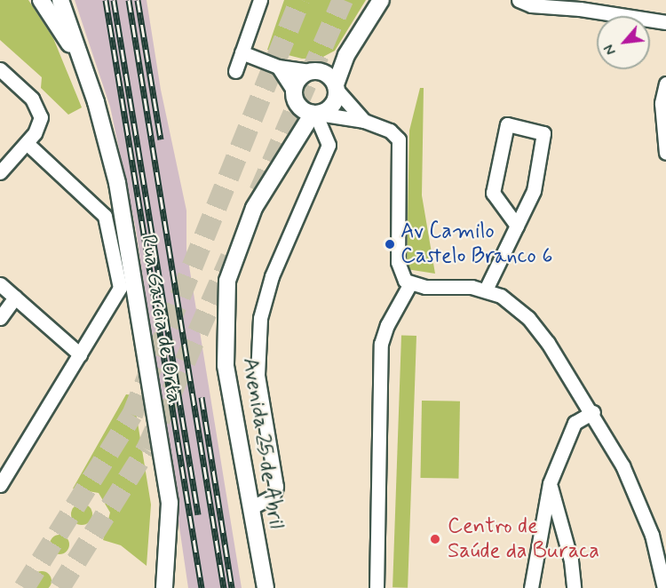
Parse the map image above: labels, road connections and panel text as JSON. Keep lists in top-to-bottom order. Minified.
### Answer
{"streets":{"street":["Rua Garcia de Orta","Avenida 25 de Abril"]},"places":["Av Camilo Castelo Branco 6","Centro de Saúde da Buraca"],"north":"bottom left"}
